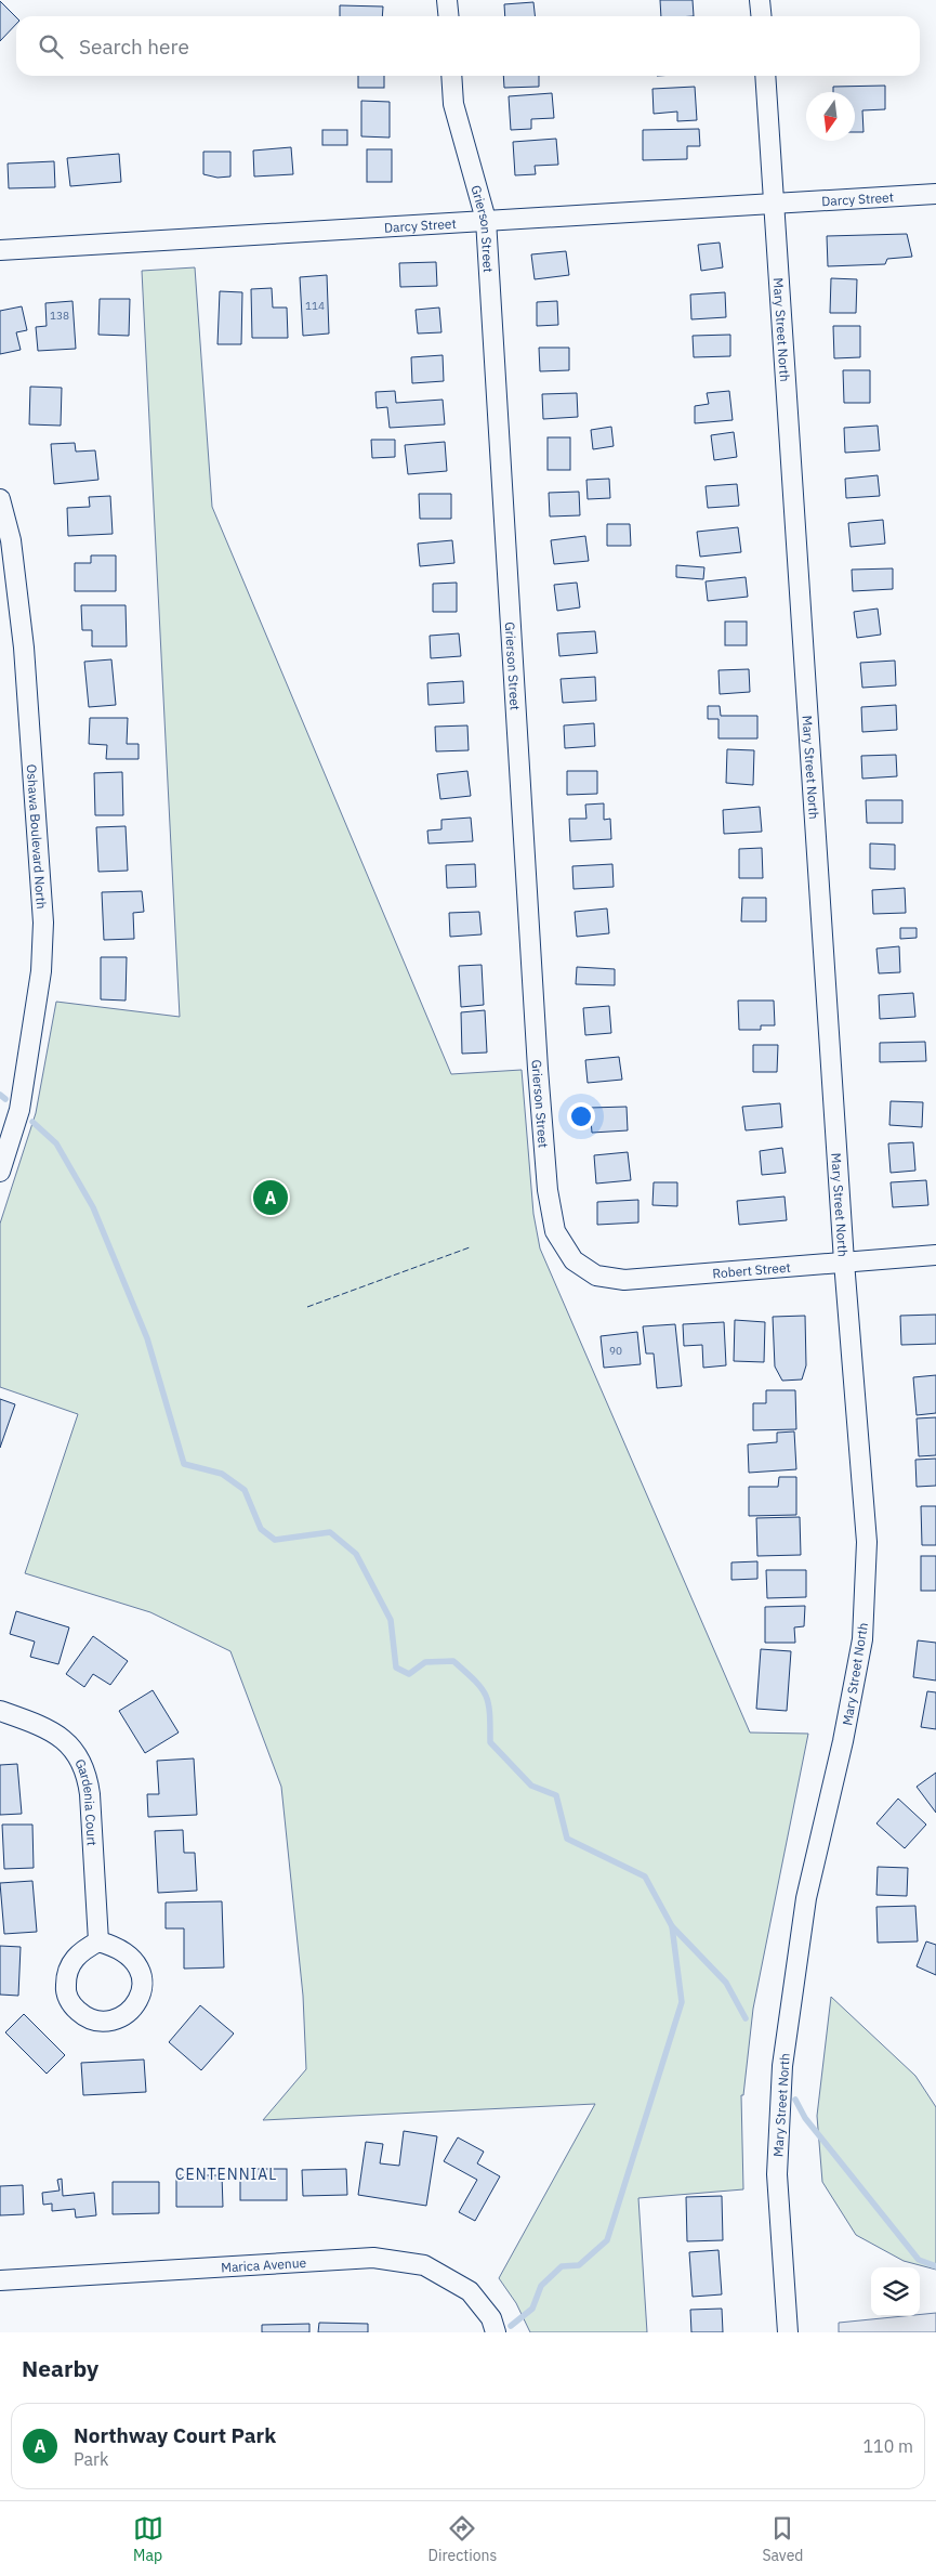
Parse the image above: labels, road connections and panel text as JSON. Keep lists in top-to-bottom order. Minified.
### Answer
{"streets":{"street":["Darcy Street","Grierson Street","Mary Street North","Oshawa Boulevard North","Robert Street","Gardenia Court","Marica Avenue"]},"crossings":[["Darcy Street","Grierson Street"],["Darcy Street","Mary Street North"],["Grierson Street","Robert Street"],["Mary Street North","Robert Street"]],"districts":["CENTENNIAL"],"house_numbers":["114","138","90"],"north":"bottom","page":{"search":"Search here","pins":"A","heading":"Nearby","list":[{"mark":"A","name":"Northway Court Park","note":"Park","value":"110 m"}],"nav":["Map","Directions","Saved"]}}
